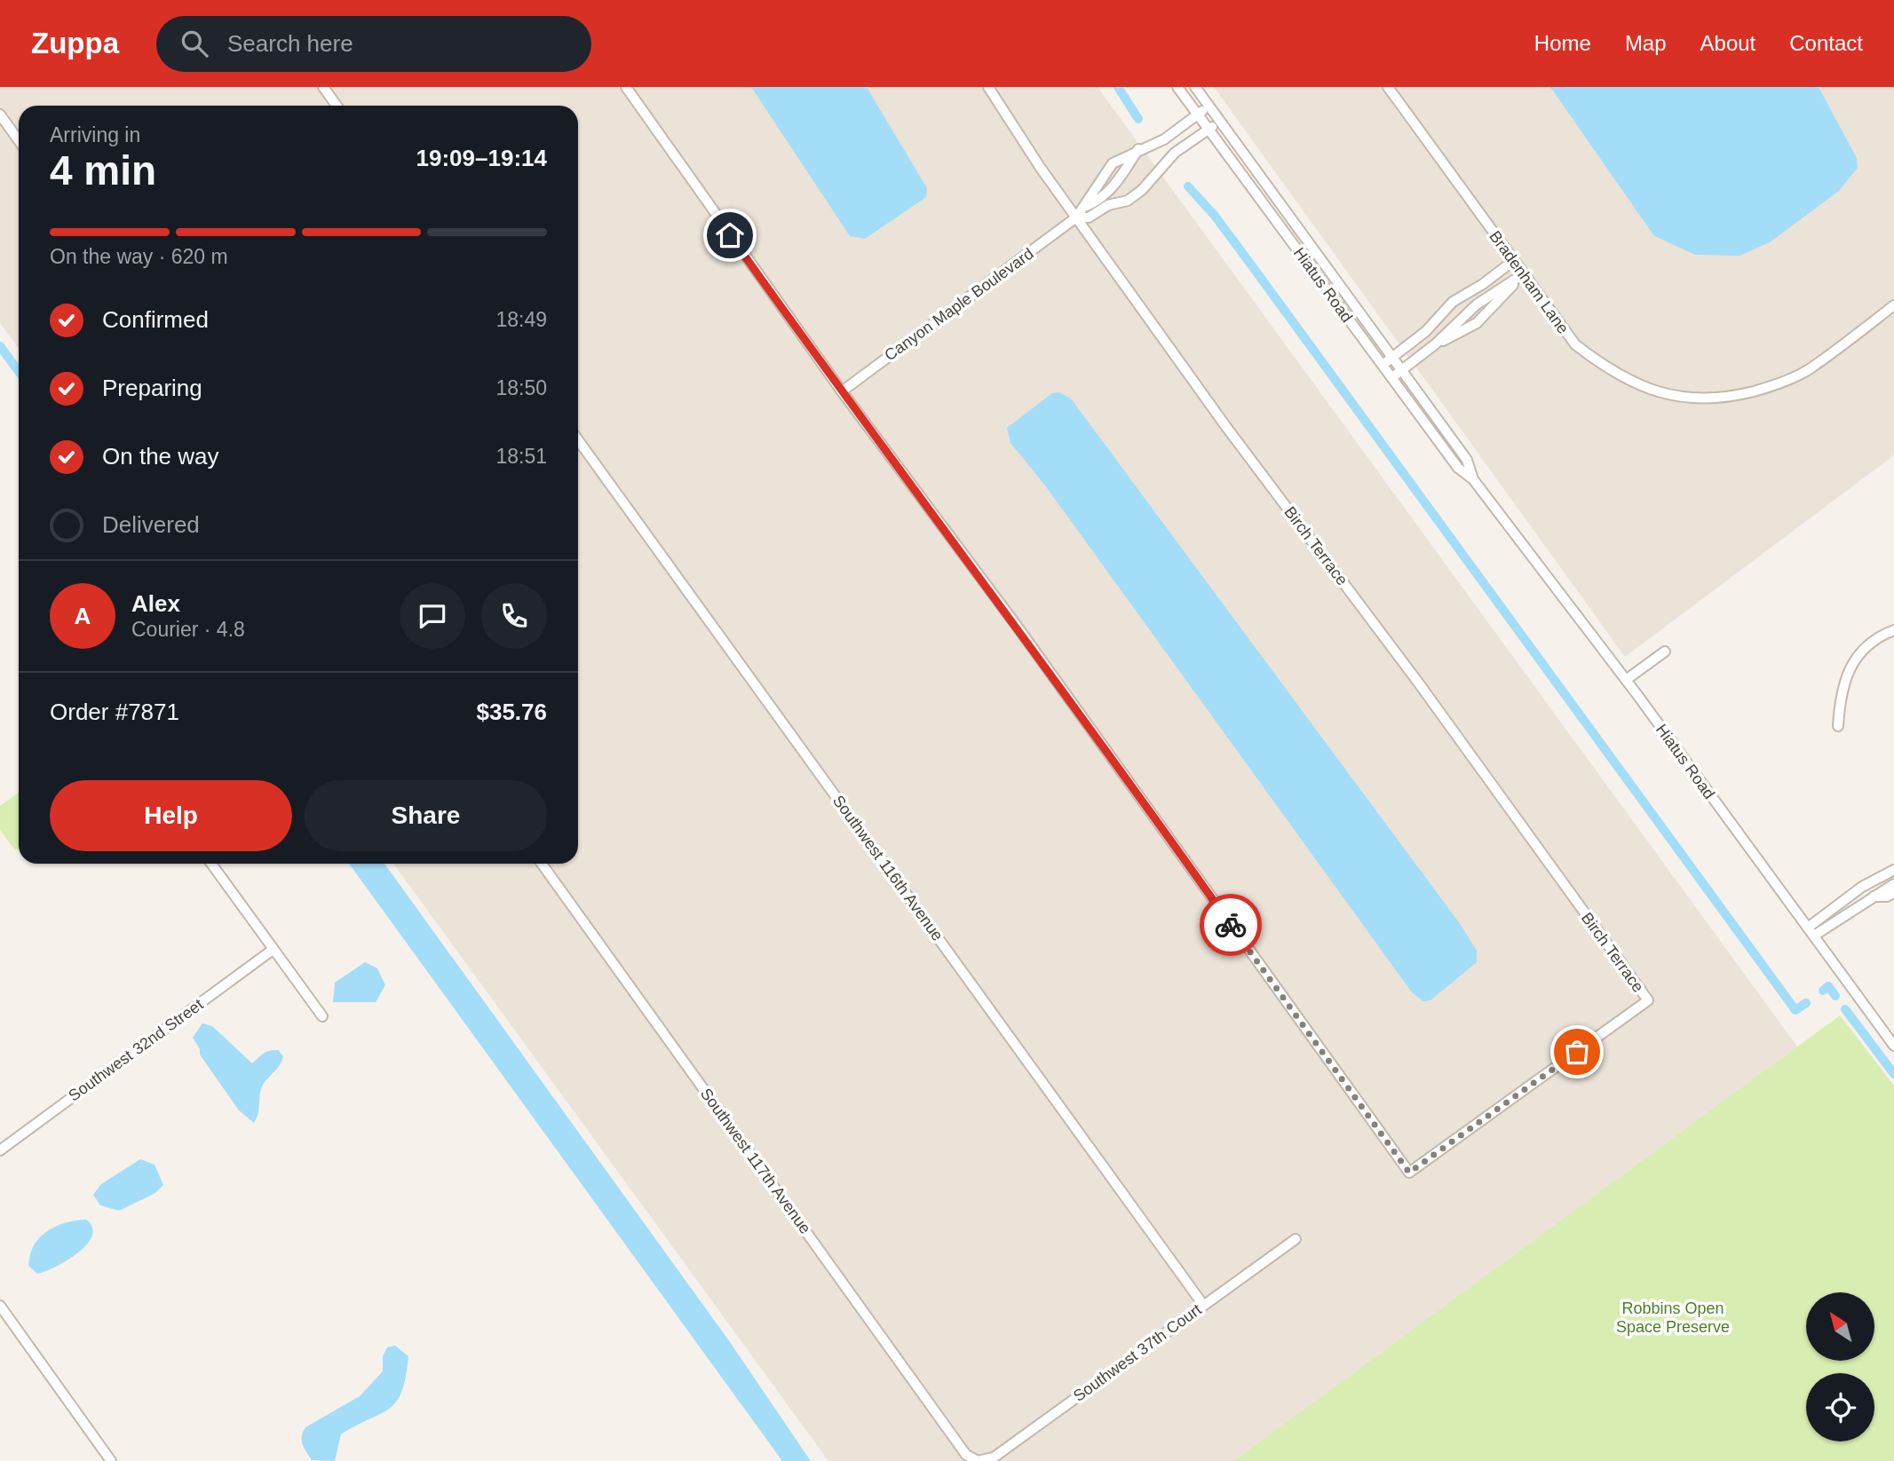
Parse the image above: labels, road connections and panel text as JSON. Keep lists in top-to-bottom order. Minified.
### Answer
{"streets":{"street":["Bradenham Lane","Hiatus Road","Canyon Maple Boulevard","Birch Terrace","Southwest 116th Avenue","Southwest 32nd Street","Southwest 117th Avenue","Southwest 37th Court"]},"crossings":[["Hiatus Road","Canyon Maple Boulevard"],["Canyon Maple Boulevard","Birch Terrace"],["Southwest 116th Avenue","Southwest 37th Court"],["Southwest 117th Avenue","Southwest 37th Court"]],"parks":["Robbins Open Space Preserve"],"north":"top left","page":{"header":"Zuppa","search":"Search here","nav":["Home","Map","About","Contact"],"heading":["4 min","Arriving in","19:09–19:14"],"panel":["Alex","Courier · 4.8","Order #7871","$35.76"],"bar":"On the way · 620 m","list":[["Confirmed","18:49"],["Preparing","18:50"],["On the way","18:51"],"Delivered"],"round":"A","buttons":["Help","Share"]}}
